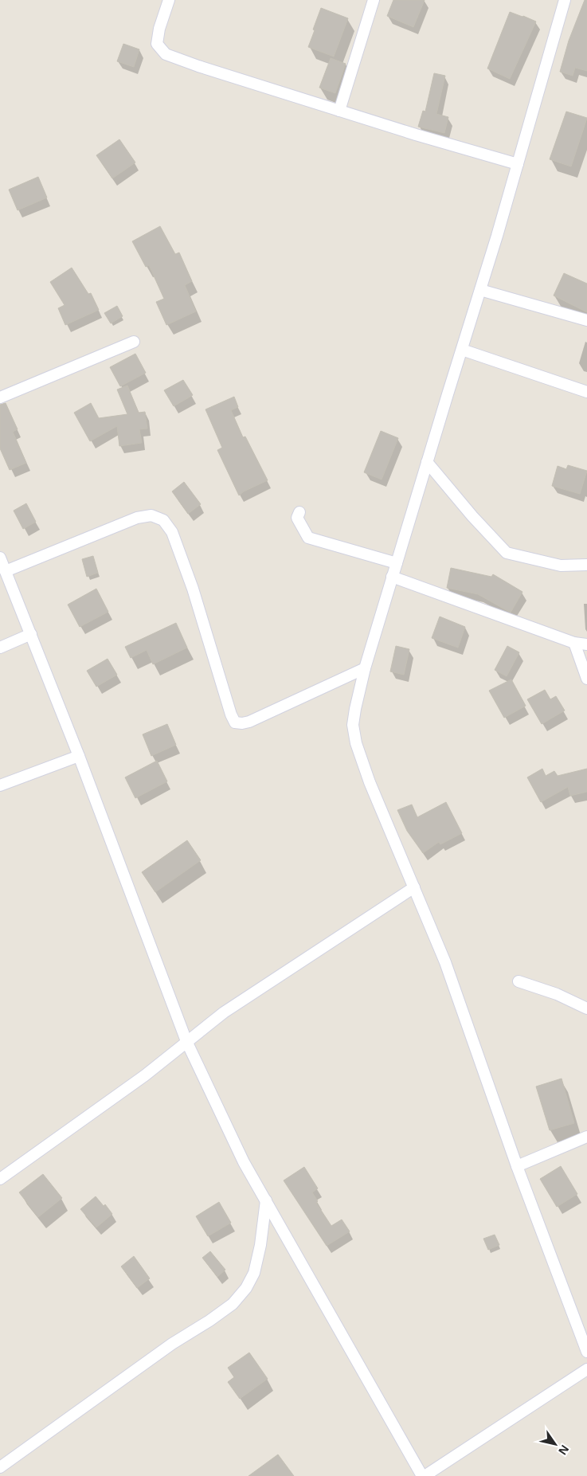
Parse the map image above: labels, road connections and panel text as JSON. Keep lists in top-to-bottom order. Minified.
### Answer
{"north":"bottom right"}
